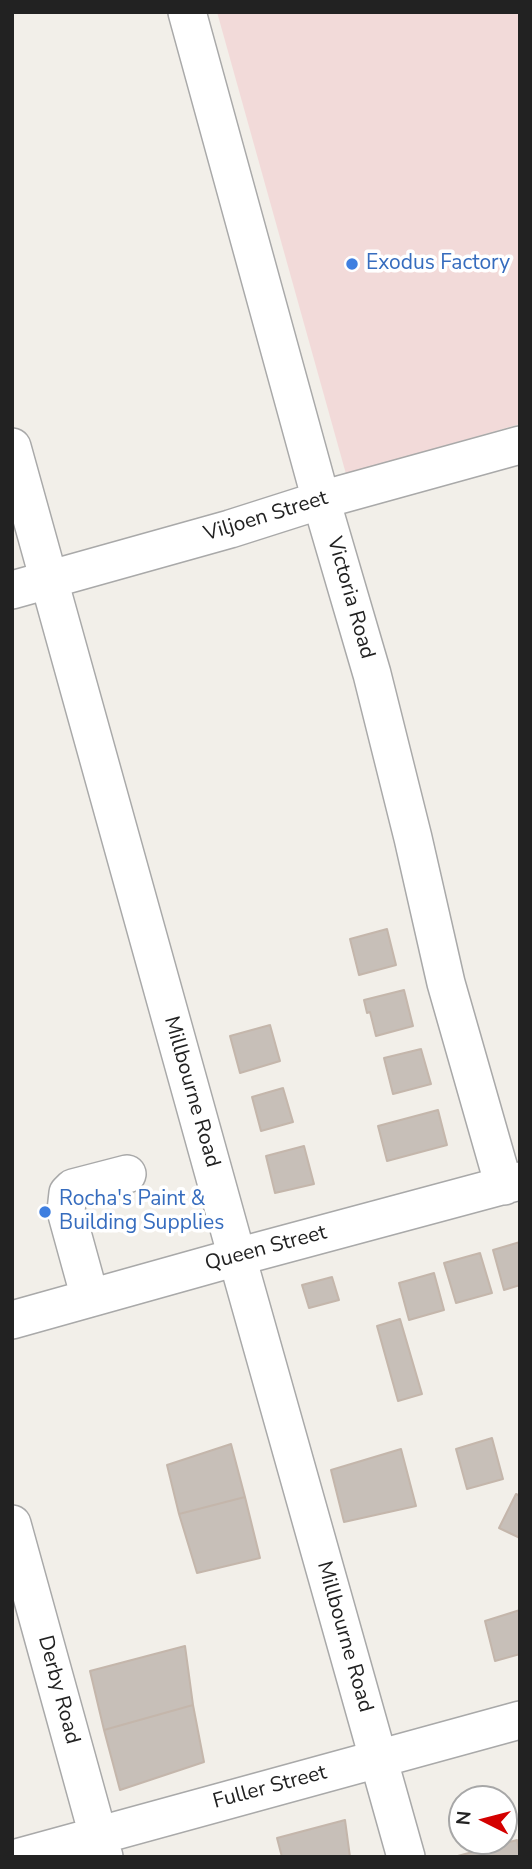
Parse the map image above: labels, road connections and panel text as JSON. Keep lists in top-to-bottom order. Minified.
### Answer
{"streets":{"street":["Viljoen Street","Victoria Road","Millbourne Road","Queen Street","Derby Road","Fuller Street"]},"crossings":[["Viljoen Street","Victoria Road"],["Viljoen Street","Millbourne Road"],["Victoria Road","Queen Street"],["Millbourne Road","Queen Street"],["Millbourne Road","Fuller Street"],["Derby Road","Fuller Street"]],"places":["Exodus Factory","Rocha's Paint & Building Supplies"],"north":"left"}
